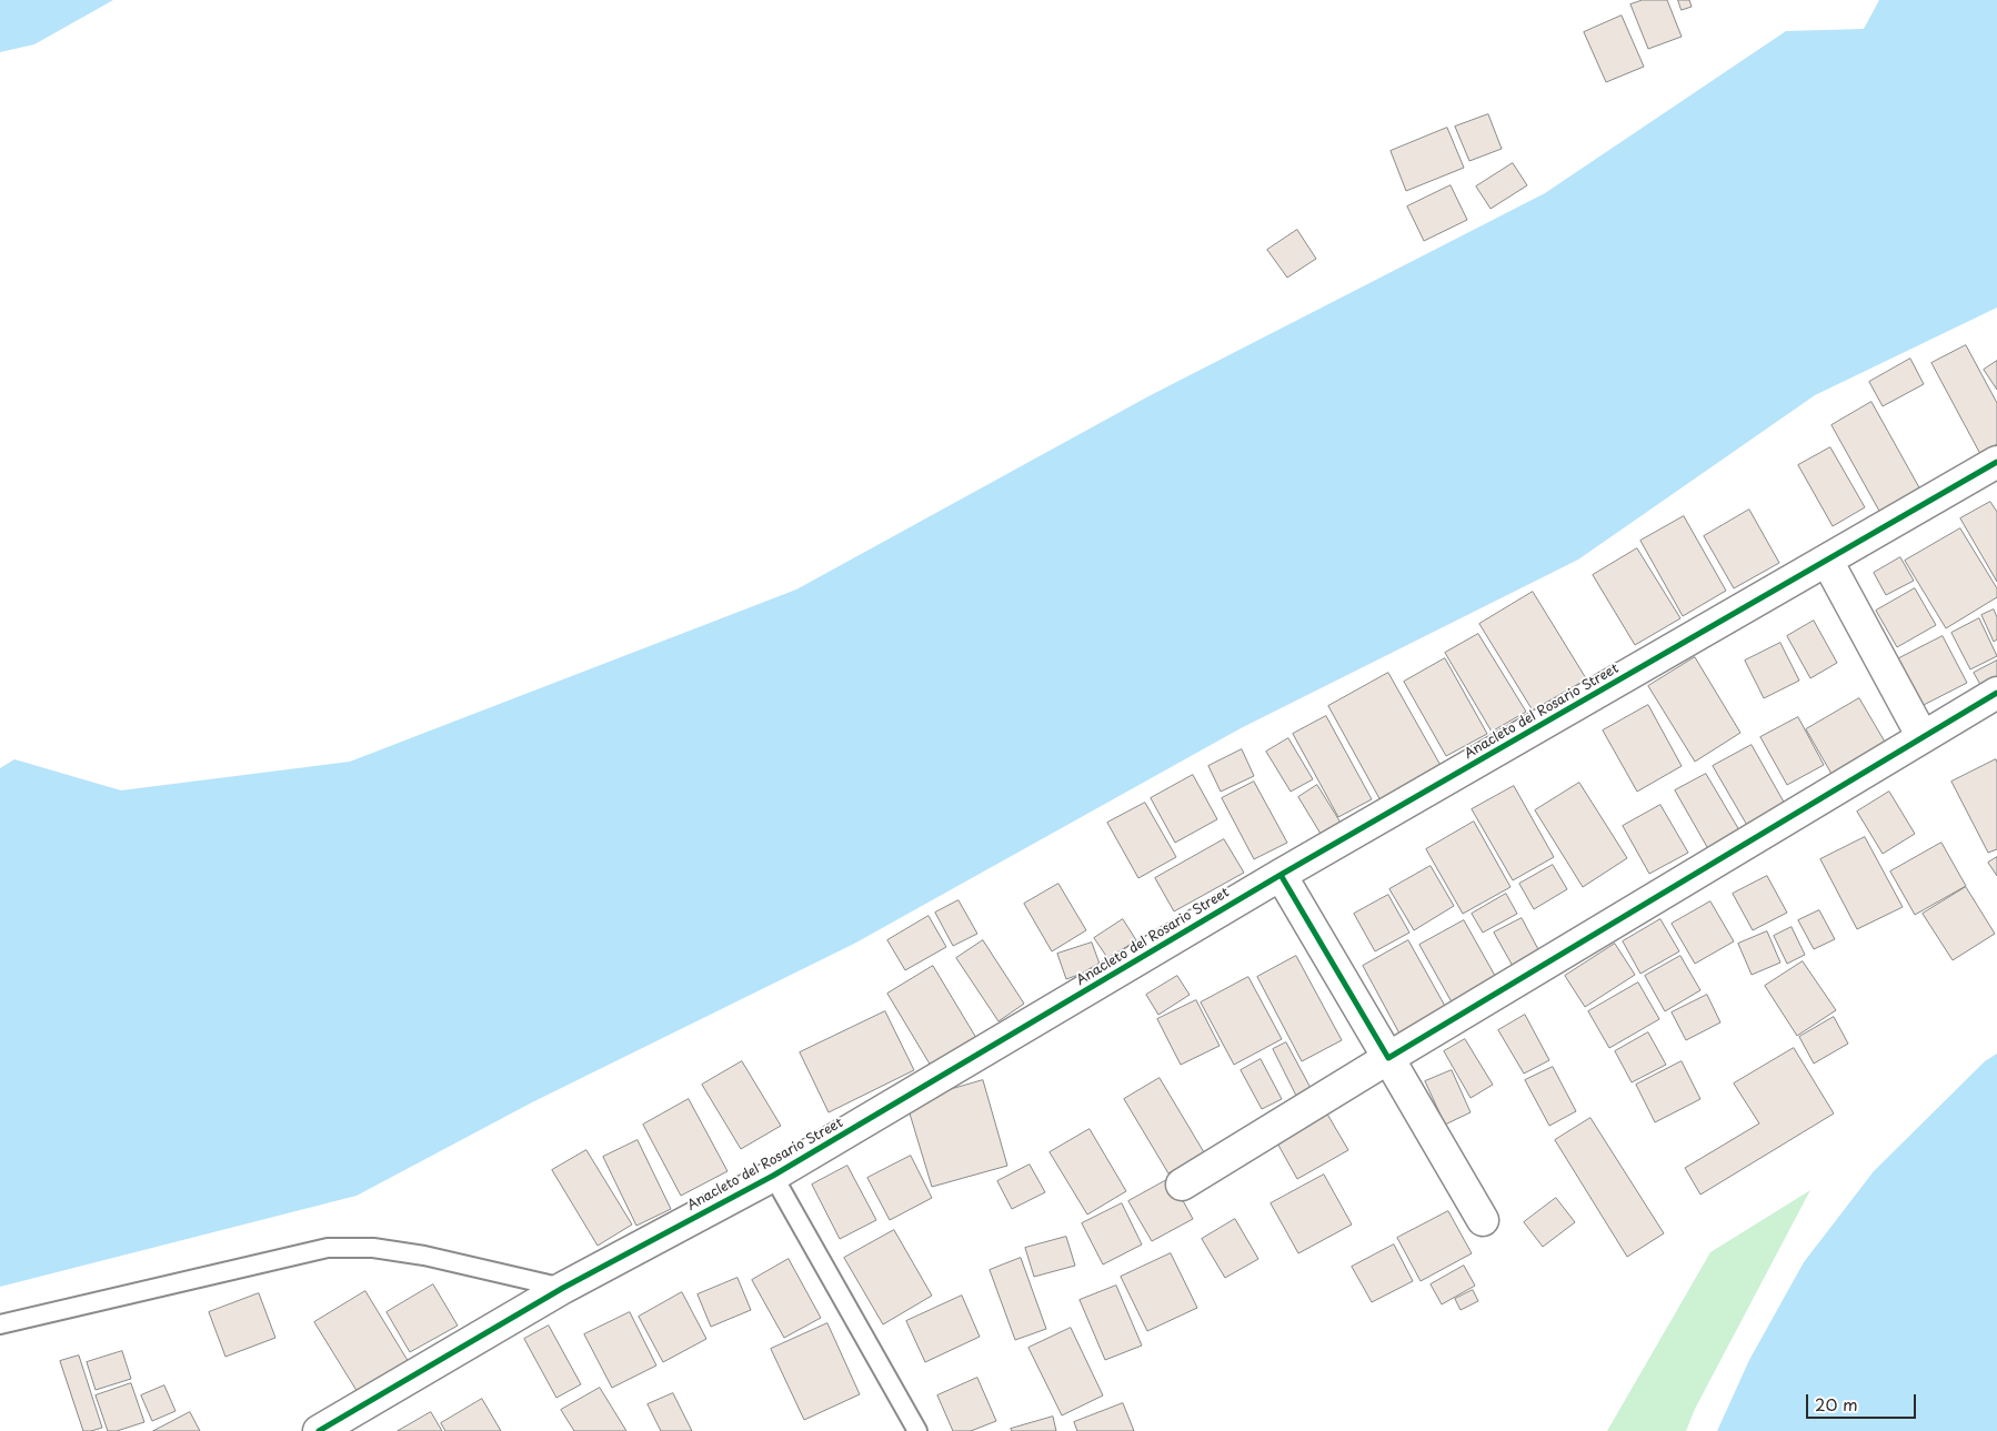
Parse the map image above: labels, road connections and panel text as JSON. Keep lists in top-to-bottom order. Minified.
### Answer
{"streets":{"street":["Anacleto del Rosario Street"]},"scale_bar":"20 m"}
